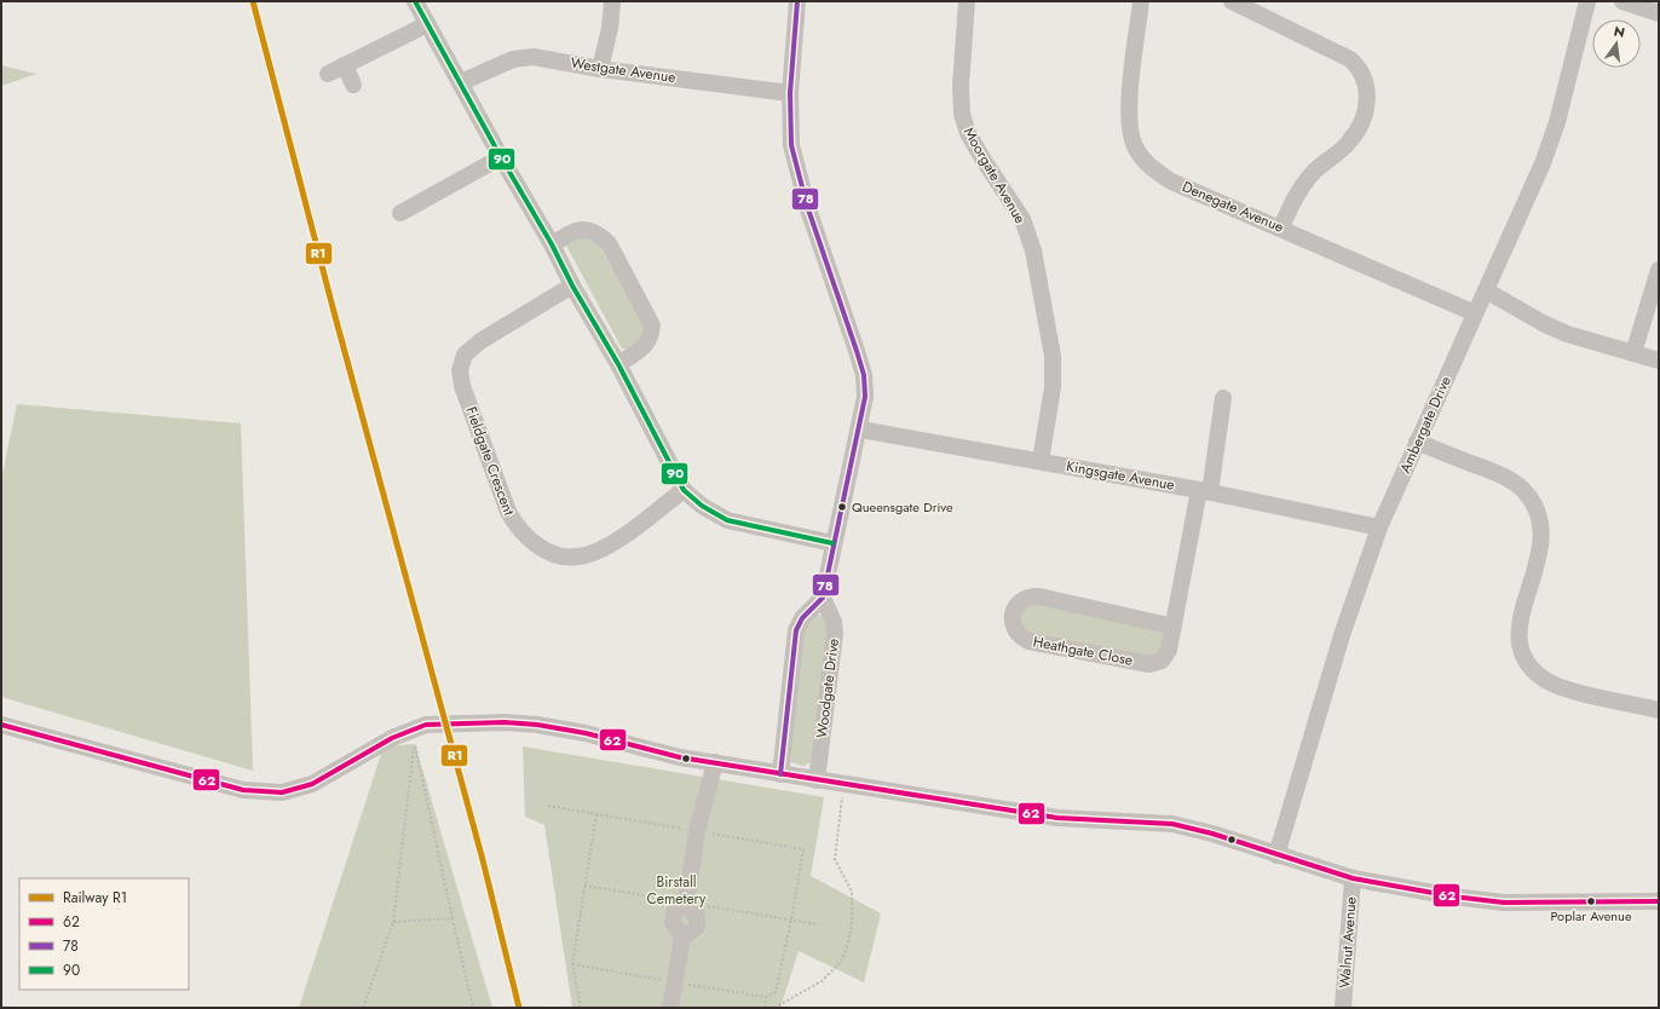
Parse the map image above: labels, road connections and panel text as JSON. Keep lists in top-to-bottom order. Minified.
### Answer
{"streets":{"street":["Westgate Avenue","Moorgate Avenue","Denegate Avenue","Ambergate Drive","Fieldgate Crescent","Kingsgate Avenue","Heathgate Close","Woodgate Drive","Walnut Avenue"]},"crossings":[["Moorgate Avenue","Kingsgate Avenue"],["Denegate Avenue","Ambergate Drive"],["Ambergate Drive","Kingsgate Avenue"],["Kingsgate Avenue","Heathgate Close"]],"parks":["Birstall Cemetery"],"places":["Queensgate Drive","Poplar Avenue"],"lines":["rail line R1","transit line 78","transit line 90","transit line 62"],"legend":["Railway R1","62","78","90"],"north":"top"}
